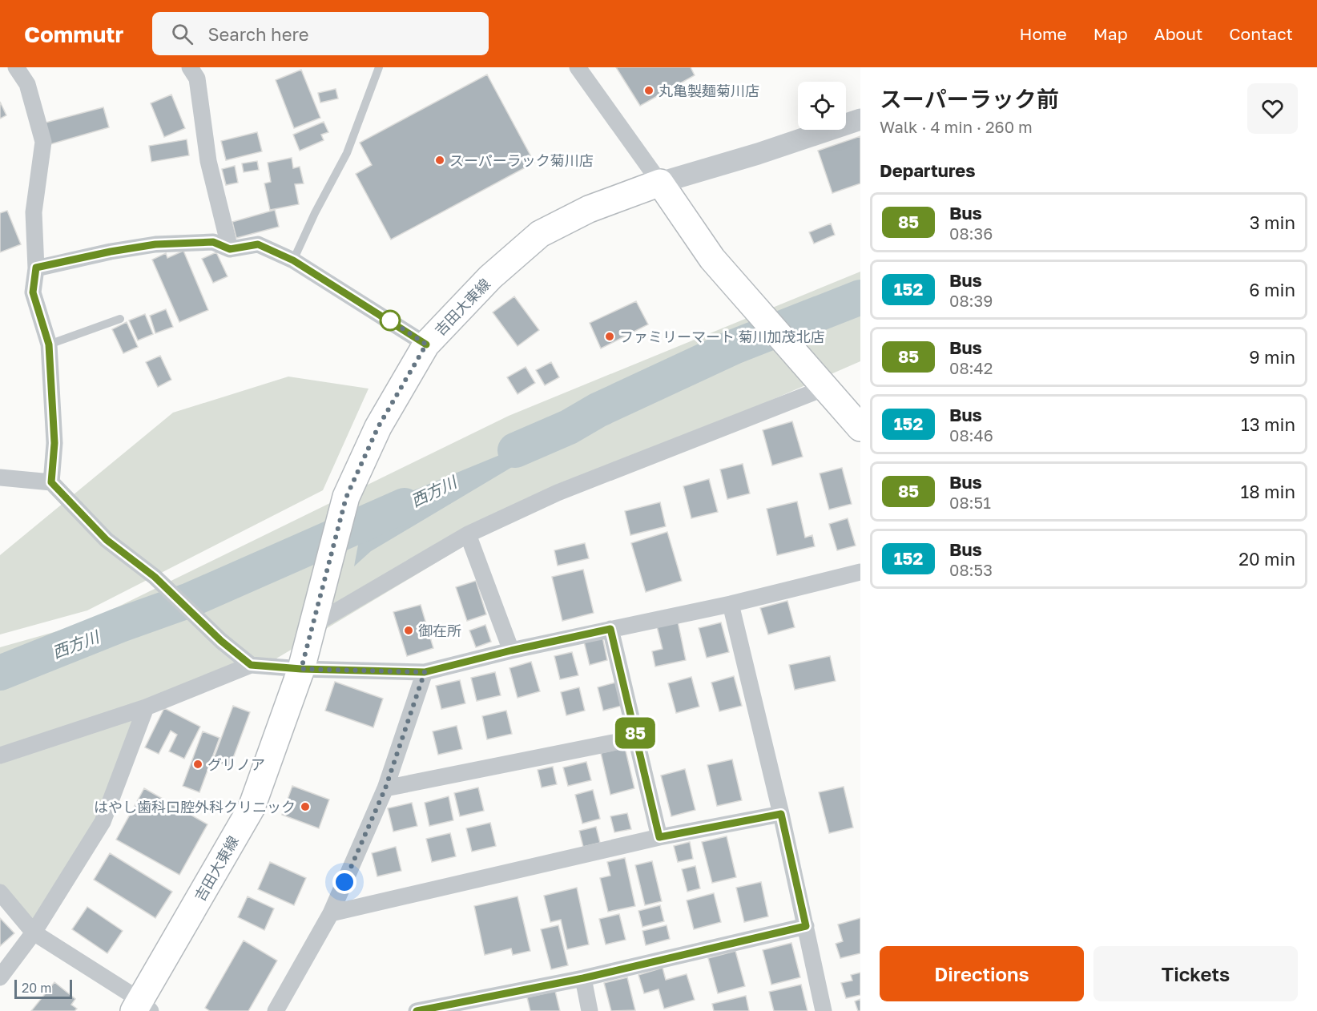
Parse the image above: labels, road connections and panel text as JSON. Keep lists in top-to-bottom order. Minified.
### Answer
{"streets":{"main road":["吉田大東線"]},"water":["西方川"],"places":["丸亀製麺菊川店","スーパーラック菊川店","ファミリーマート 菊川加茂北店","御在所","グリノア","はやし歯科口腔外科クリニック"],"lines":["bus line 85"],"scale_bar":"20 m","page":{"header":"Commutr","search":"Search here","nav":["Home","Map","About","Contact"],"on_map":"85","heading":[["スーパーラック前","Walk · 4 min · 260 m"],"Departures"],"list":[{"mark":"85","name":"Bus","note":"08:36","value":"3 min"},{"mark":"152","name":"Bus","note":"08:39","value":"6 min"},{"mark":"85","name":"Bus","note":"08:42","value":"9 min"},{"mark":"152","name":"Bus","note":"08:46","value":"13 min"},{"mark":"85","name":"Bus","note":"08:51","value":"18 min"},{"mark":"152","name":"Bus","note":"08:53","value":"20 min"}],"buttons":["Directions","Tickets"],"scale":"20 m"}}
